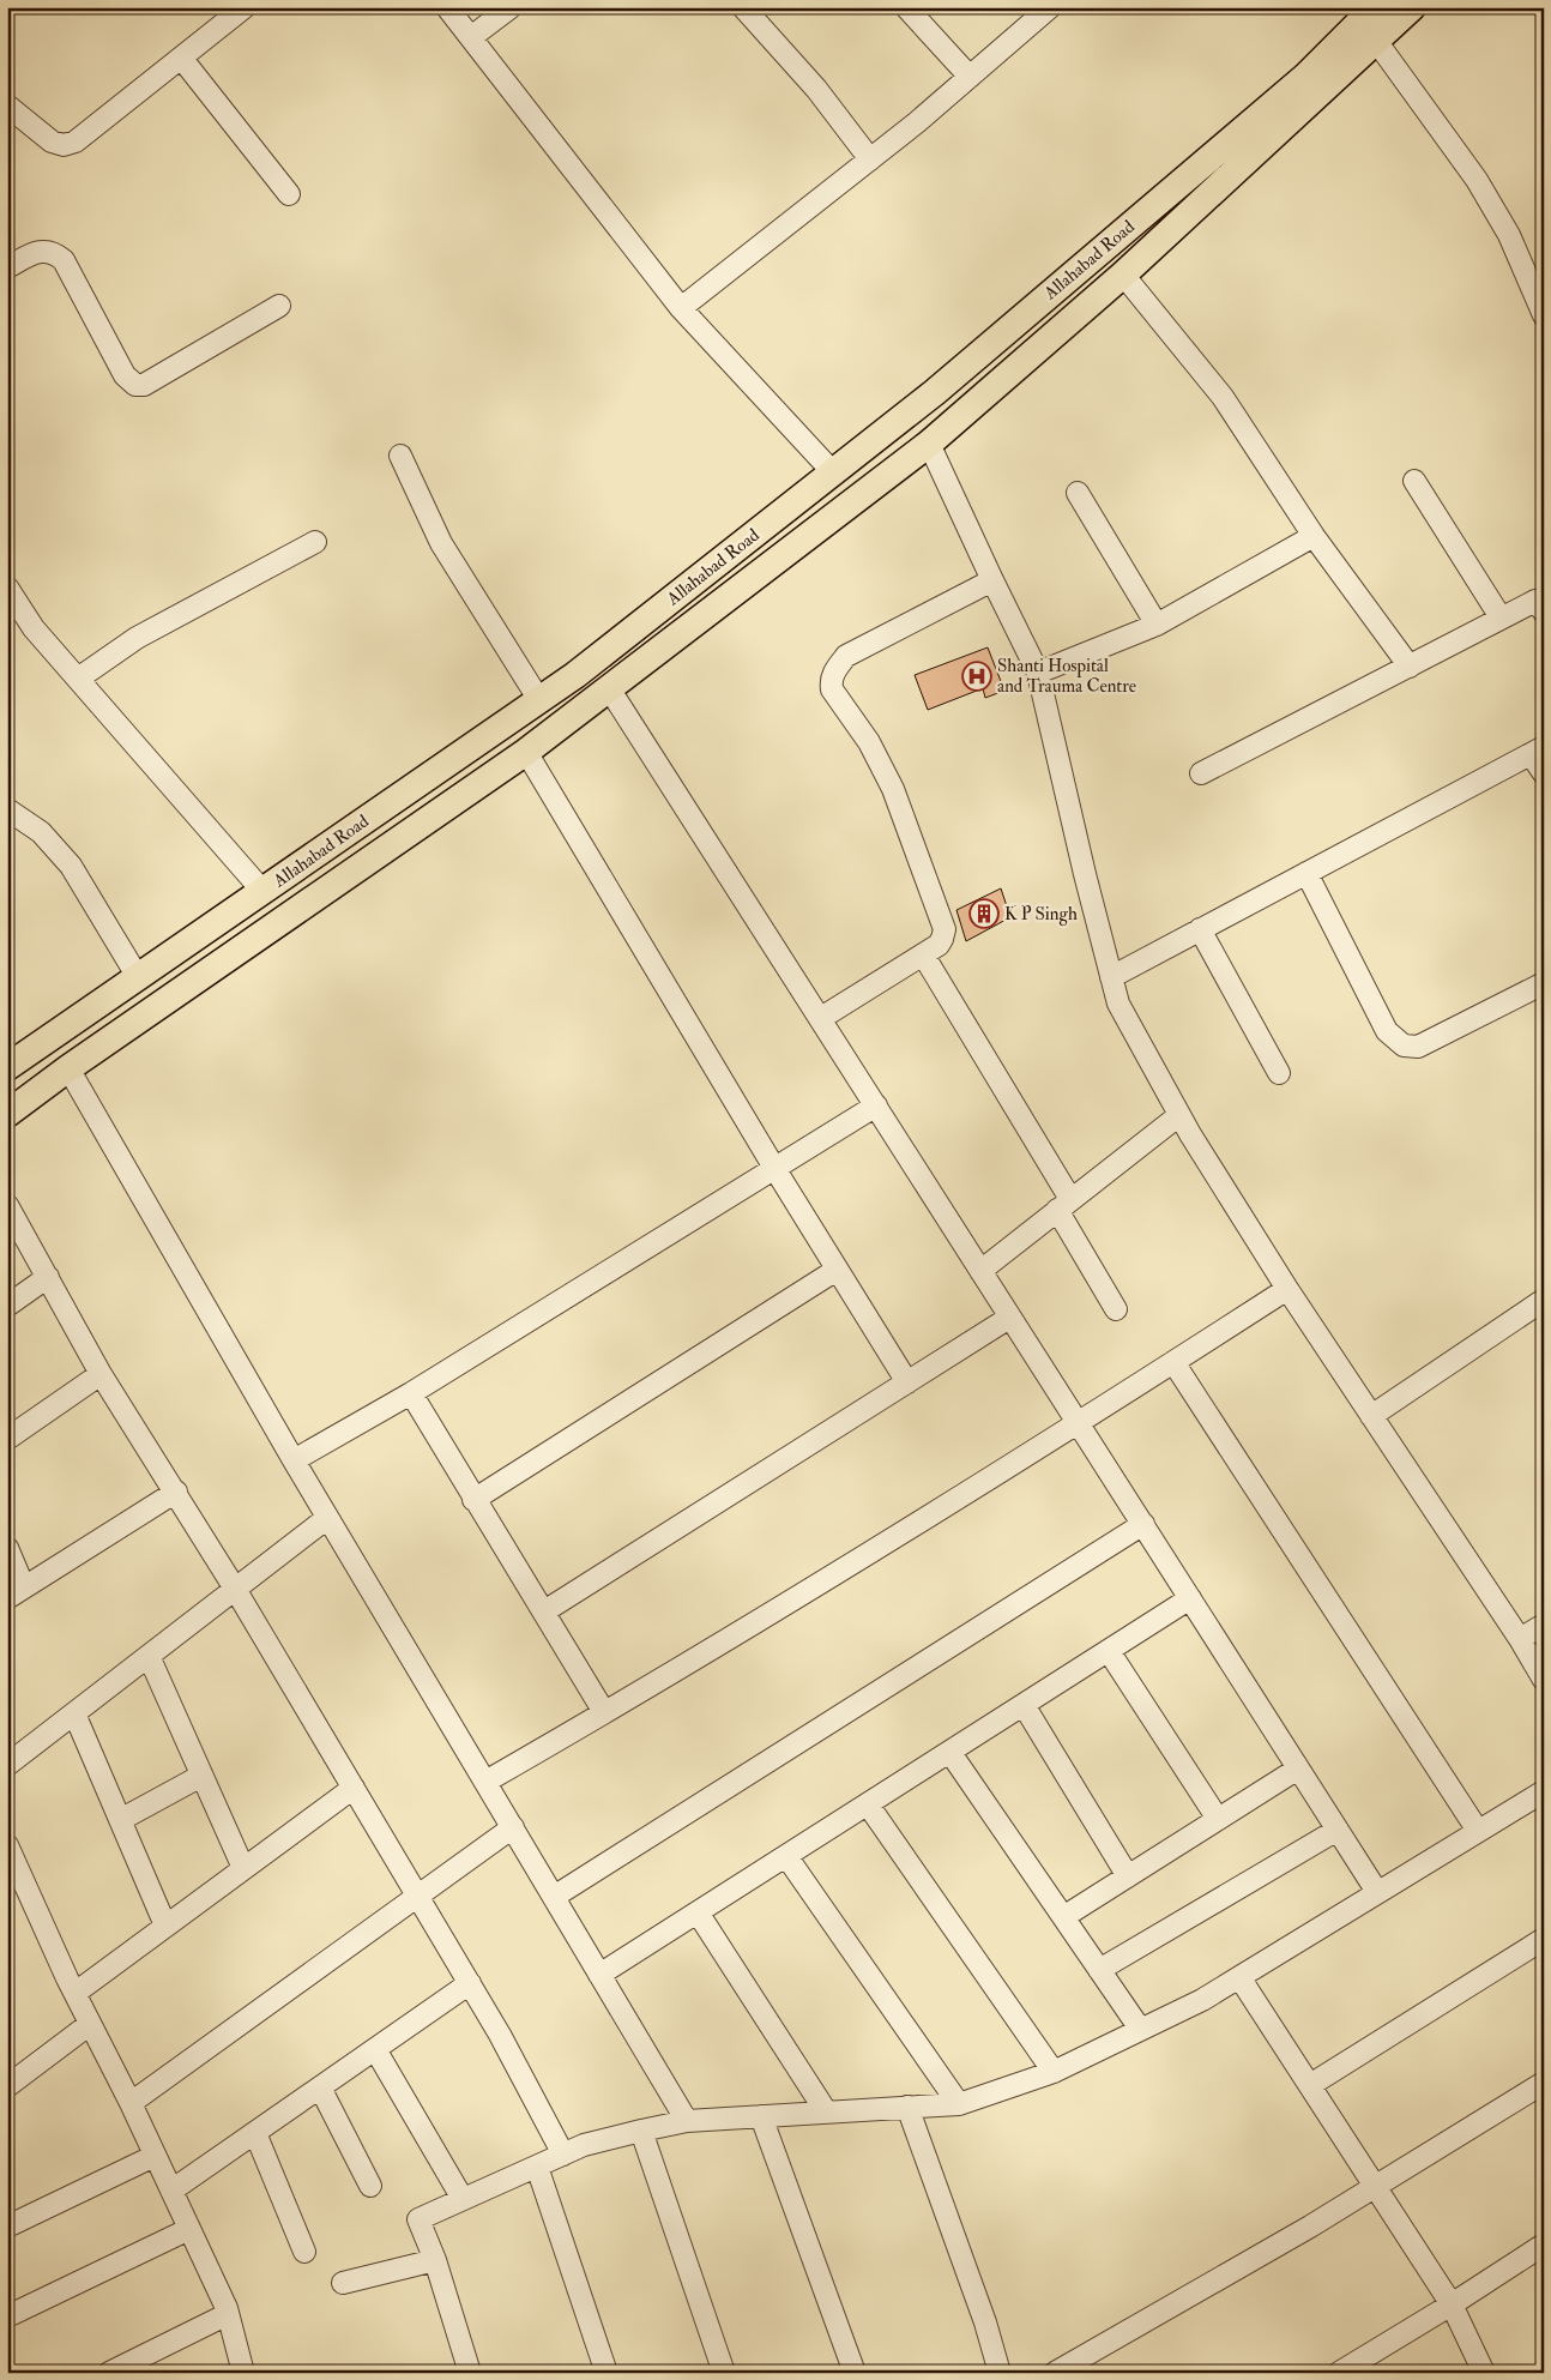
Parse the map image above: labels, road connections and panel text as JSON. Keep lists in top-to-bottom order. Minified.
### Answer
{"streets":{"main road":["Allahabad Road"]},"places":{"hospital":["Shanti Hospital and Trauma Centre"],"building":["K P Singh"]}}
